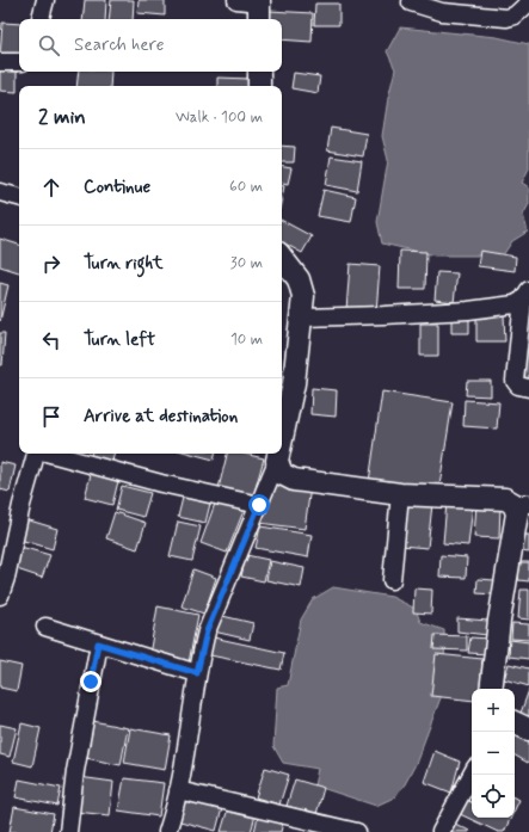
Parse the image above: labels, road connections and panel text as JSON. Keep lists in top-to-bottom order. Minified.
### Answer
{"page":{"search":"Search here","heading":["2 min","Walk · 100 m"],"list":[["Continue","60 m"],["Turn right","30 m"],["Turn left","10 m"],"Arrive at destination"],"map_buttons":["+","−"]}}
